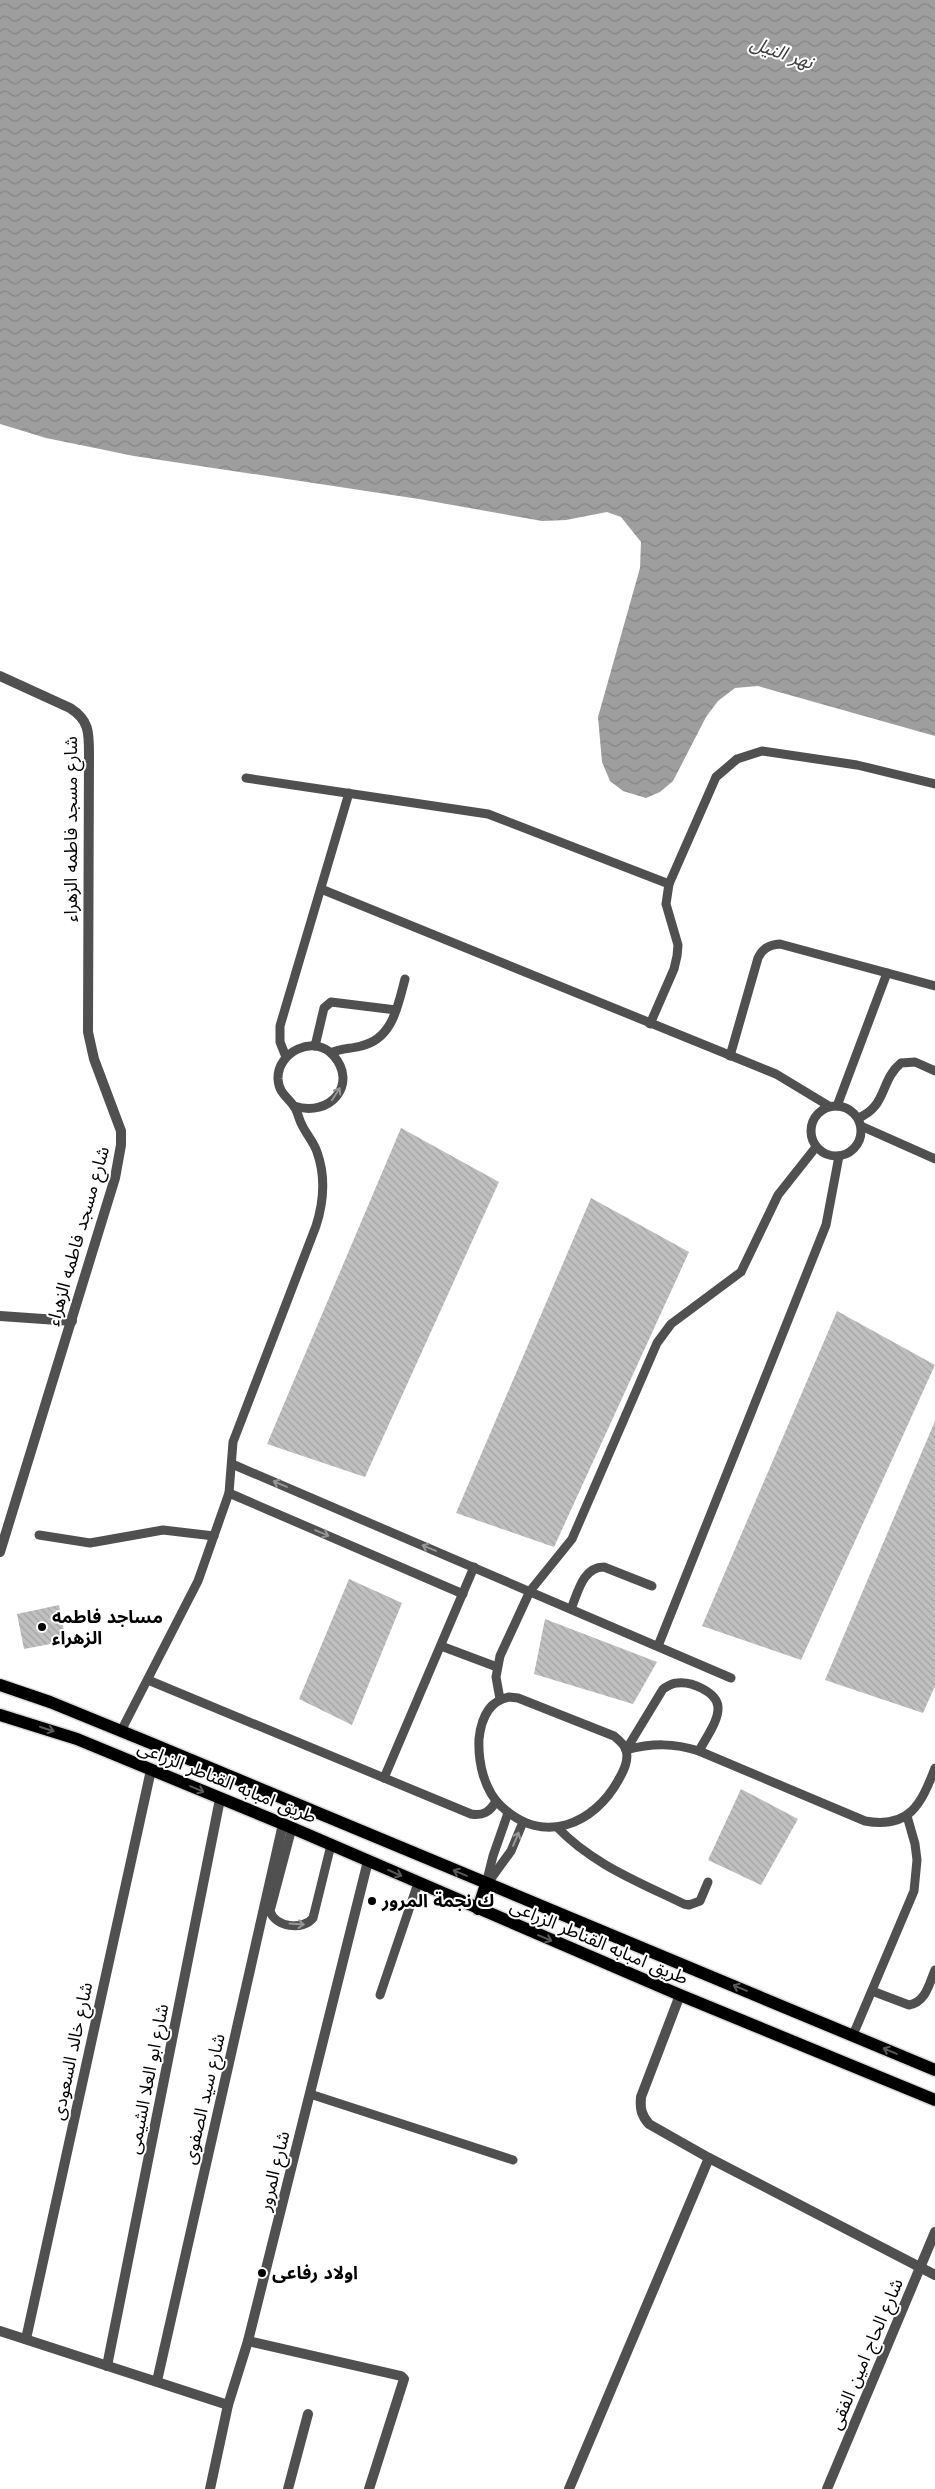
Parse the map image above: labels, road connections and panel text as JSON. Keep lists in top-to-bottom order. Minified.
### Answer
{"streets":{"main road":["طريق امبابه القناطر الزراعى"],"street":["شارع مسجد فاطمه الزهراء","شارع خالد السعودى","شارع ابو العلا الشيمى","شارع سيد الصفوى","شارع المرور","شارع الحاج امين الفقى"]},"crossings":[["طريق امبابه القناطر الزراعى","شارع خالد السعودى"],["طريق امبابه القناطر الزراعى","شارع ابو العلا الشيمى"],["طريق امبابه القناطر الزراعى","شارع سيد الصفوى"],["طريق امبابه القناطر الزراعى","شارع المرور"]],"water":["نهر النيل"],"places":["مساجد فاطمه الزهراء","ك نجمة المرور","اولاد رفاعى"]}
